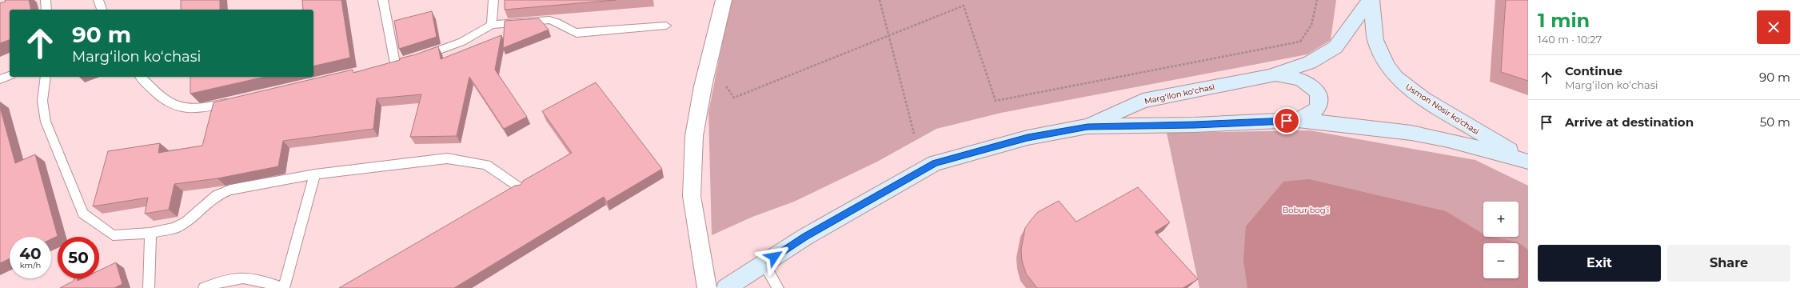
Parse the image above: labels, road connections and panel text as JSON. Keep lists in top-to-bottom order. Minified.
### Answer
{"streets":{"main road":["Margʻilon koʻchasi","Usmon Nosir ko'chasi"]},"crossings":[["Margʻilon koʻchasi","Usmon Nosir ko'chasi"]],"parks":["Bobur bog'i"],"page":{"heading":["1 min","140 m · 10:27"],"turn":["90 m","Margʻilon koʻchasi"],"list":[{"name":"Continue","note":"Margʻilon koʻchasi","value":"90 m"},{"name":"Arrive at destination","value":"50 m"}],"map_buttons":["+","−"],"speed":"40 km/h","limit":"50","buttons":["Exit","Share"]}}
